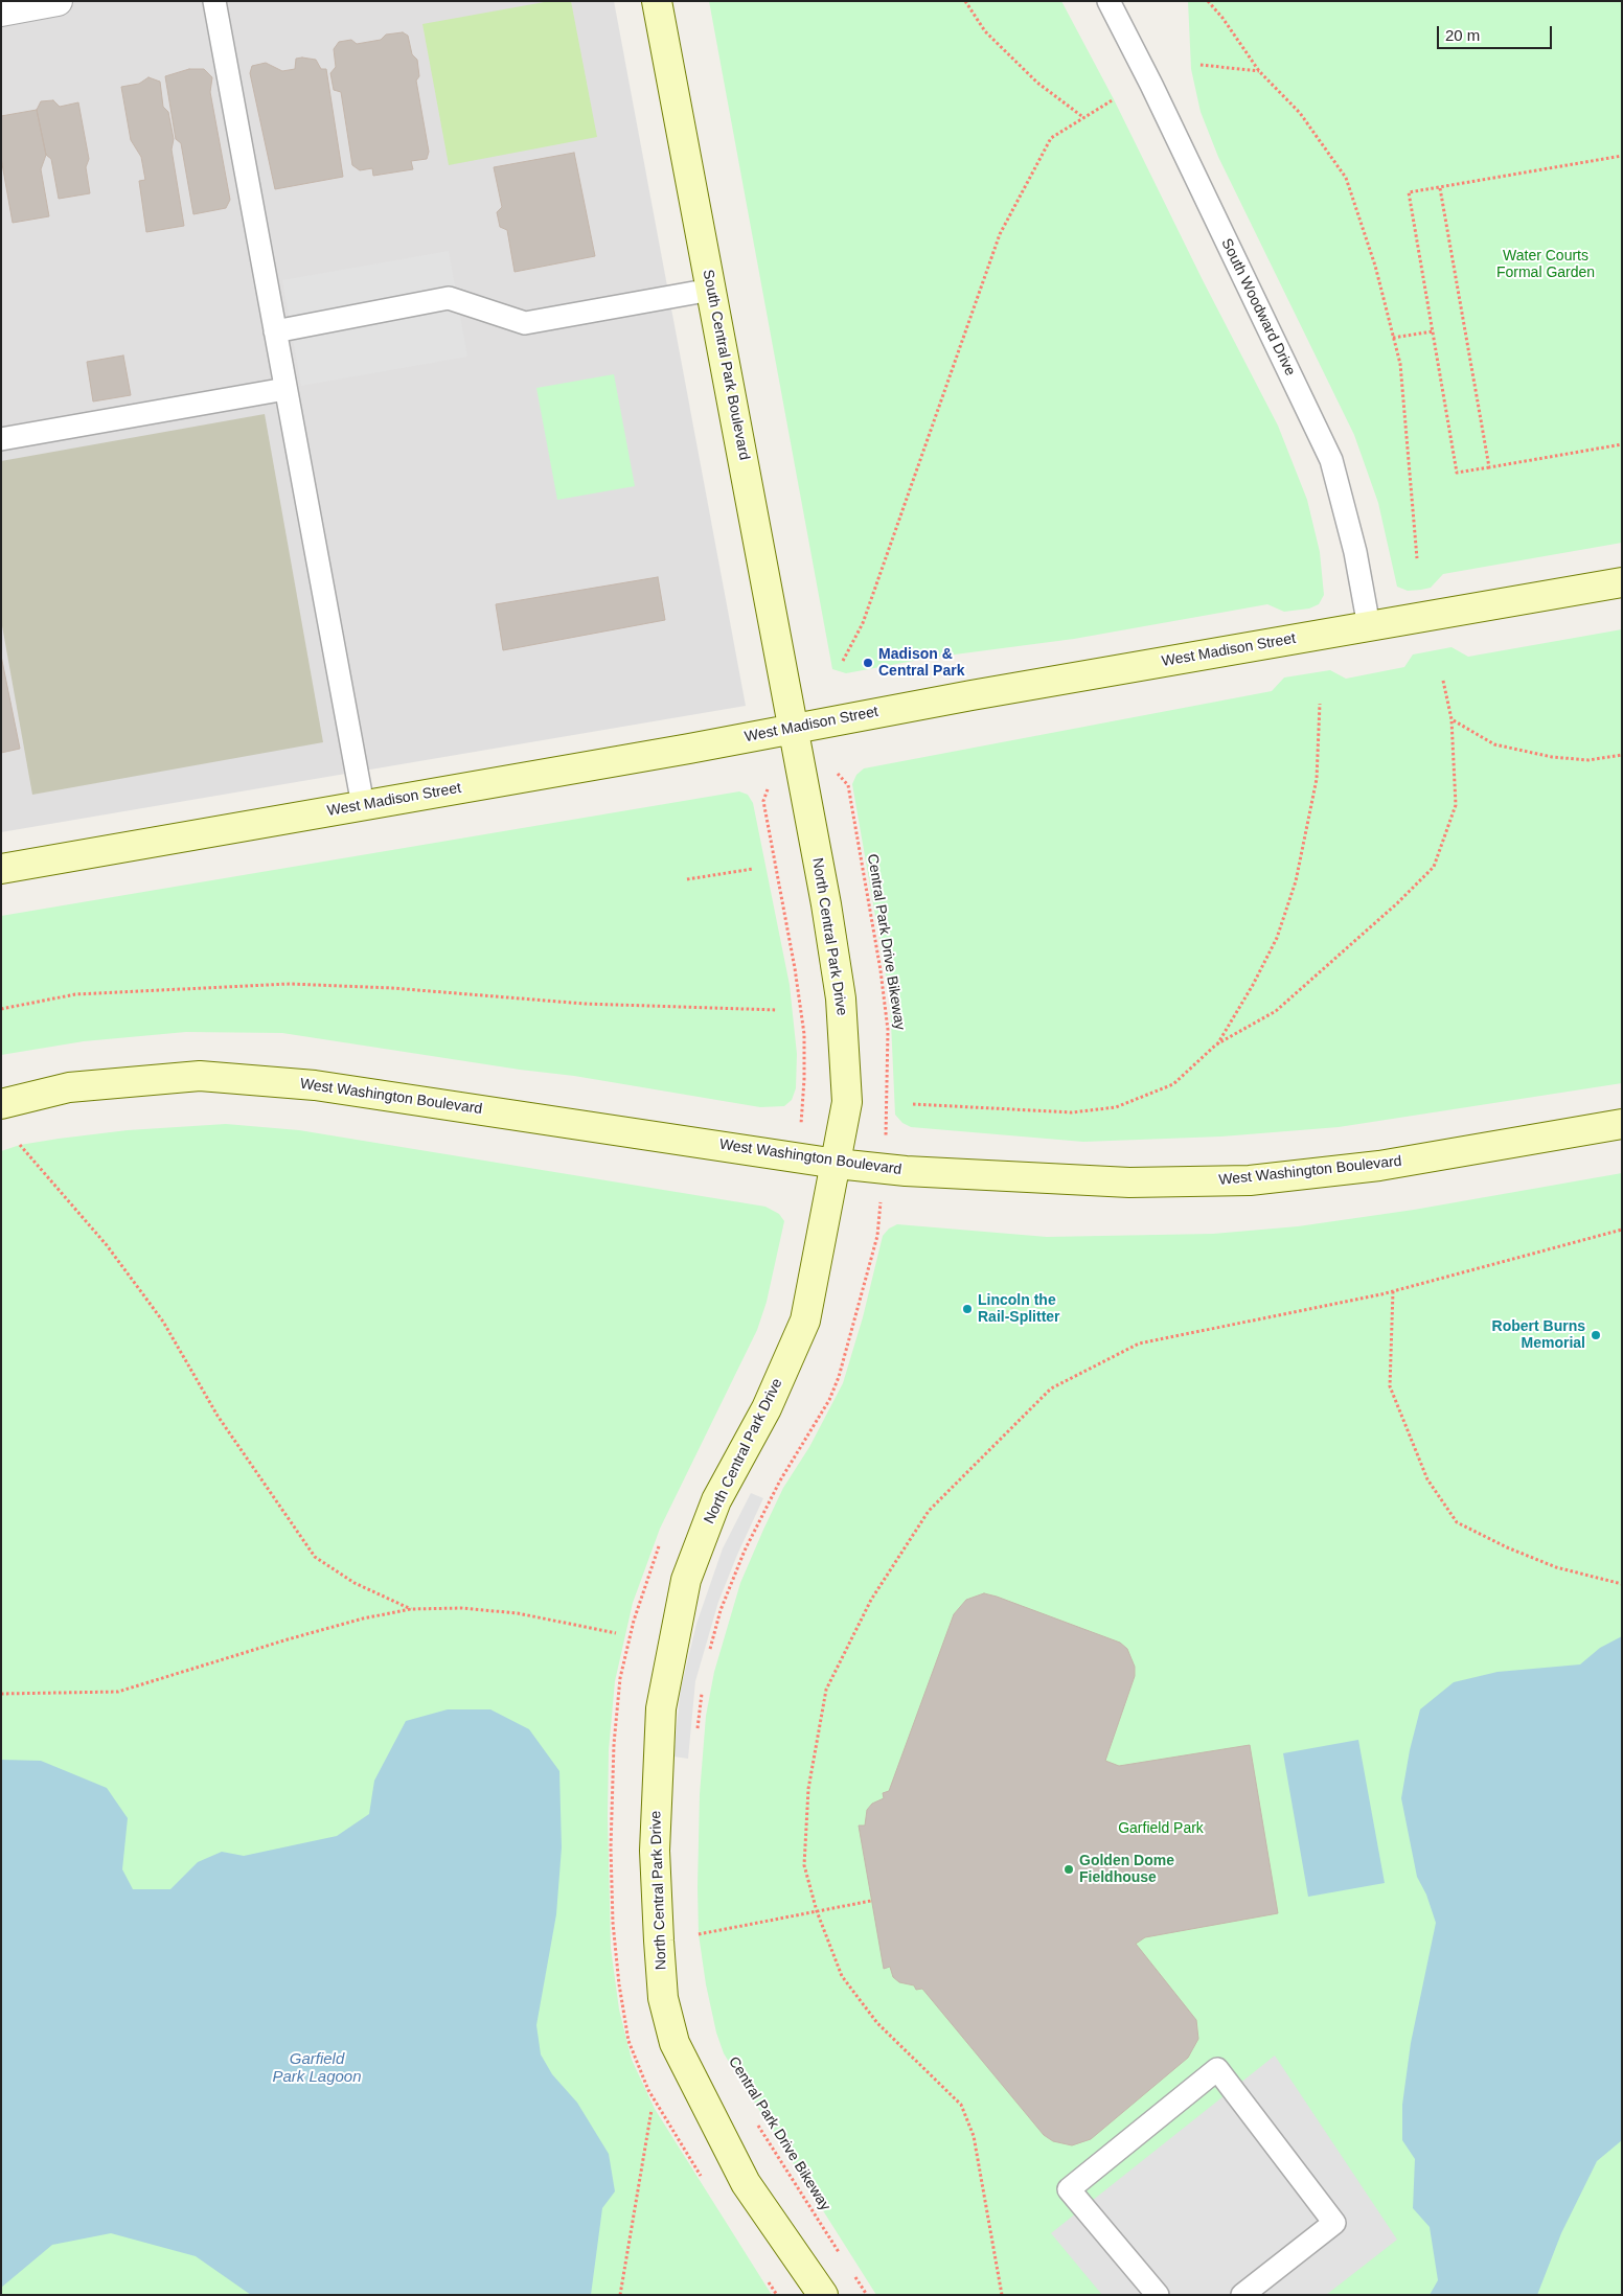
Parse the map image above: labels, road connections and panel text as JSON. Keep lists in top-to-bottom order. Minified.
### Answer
{"streets":{"street":["South Central Park Boulevard","West Madison Street","North Central Park Drive","West Washington Boulevard"],"lane":["South Woodward Drive"],"path":["Central Park Drive Bikeway"]},"crossings":[["South Woodward Drive","West Madison Street"],["South Central Park Boulevard","West Madison Street"],["South Central Park Boulevard","North Central Park Drive"],["West Madison Street","North Central Park Drive"],["North Central Park Drive","West Washington Boulevard"]],"water":["Garfield Park Lagoon"],"parks":["Water Courts Formal Garden","Garfield Park"],"places":["Madison & Central Park","Lincoln the Rail-Splitter","Robert Burns Memorial","Golden Dome Fieldhouse"],"scale_bar":"20 m"}
